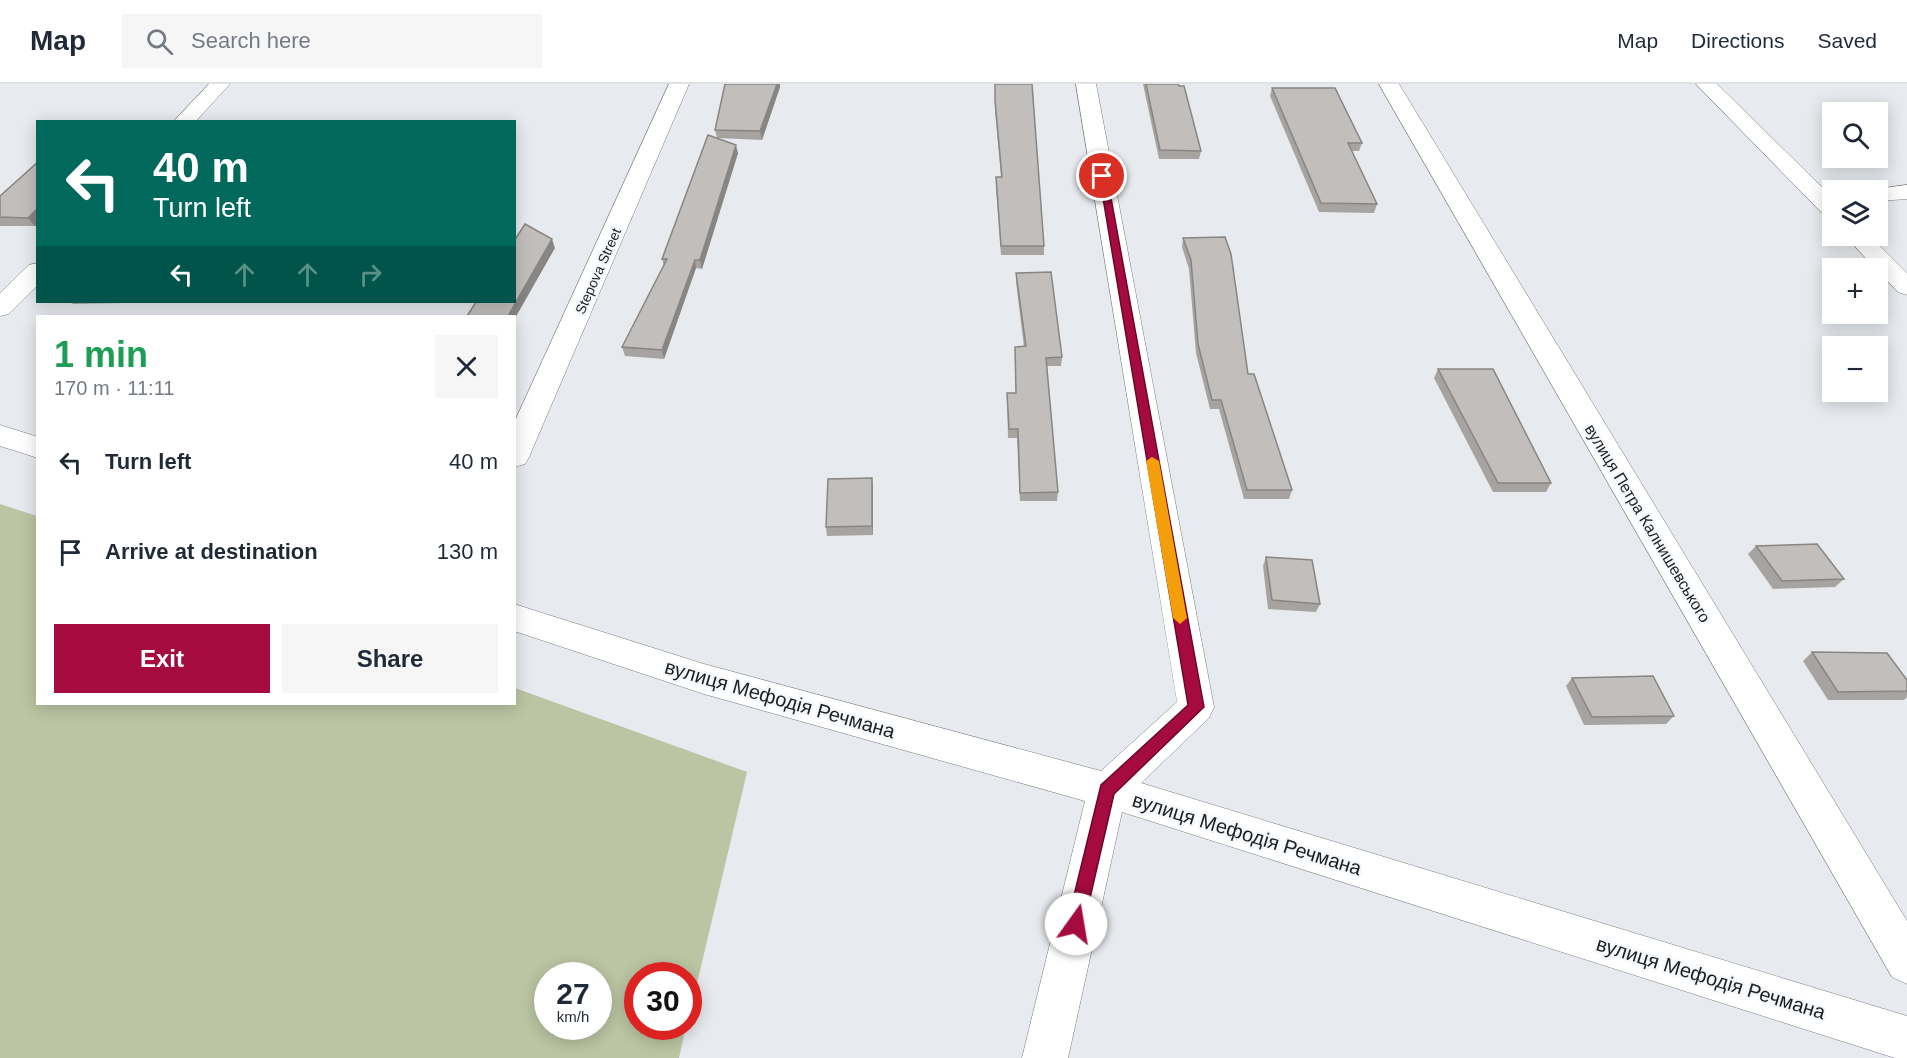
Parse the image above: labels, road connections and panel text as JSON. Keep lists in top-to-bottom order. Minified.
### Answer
{"streets":{"street":["Stepova Street","вулиця Петра Калнишевського","вулиця Мефодія Речмана"]},"page":{"header":"Map","search":"Search here","nav":["Map","Directions","Saved"],"map_buttons":["+","−"],"turn":["40 m","Turn left"],"heading":["1 min","170 m · 11:11"],"list":[{"name":"Turn left","value":"40 m"},{"name":"Arrive at destination","value":"130 m"}],"buttons":["Exit","Share"],"speed":"27 km/h","limit":"30"}}
